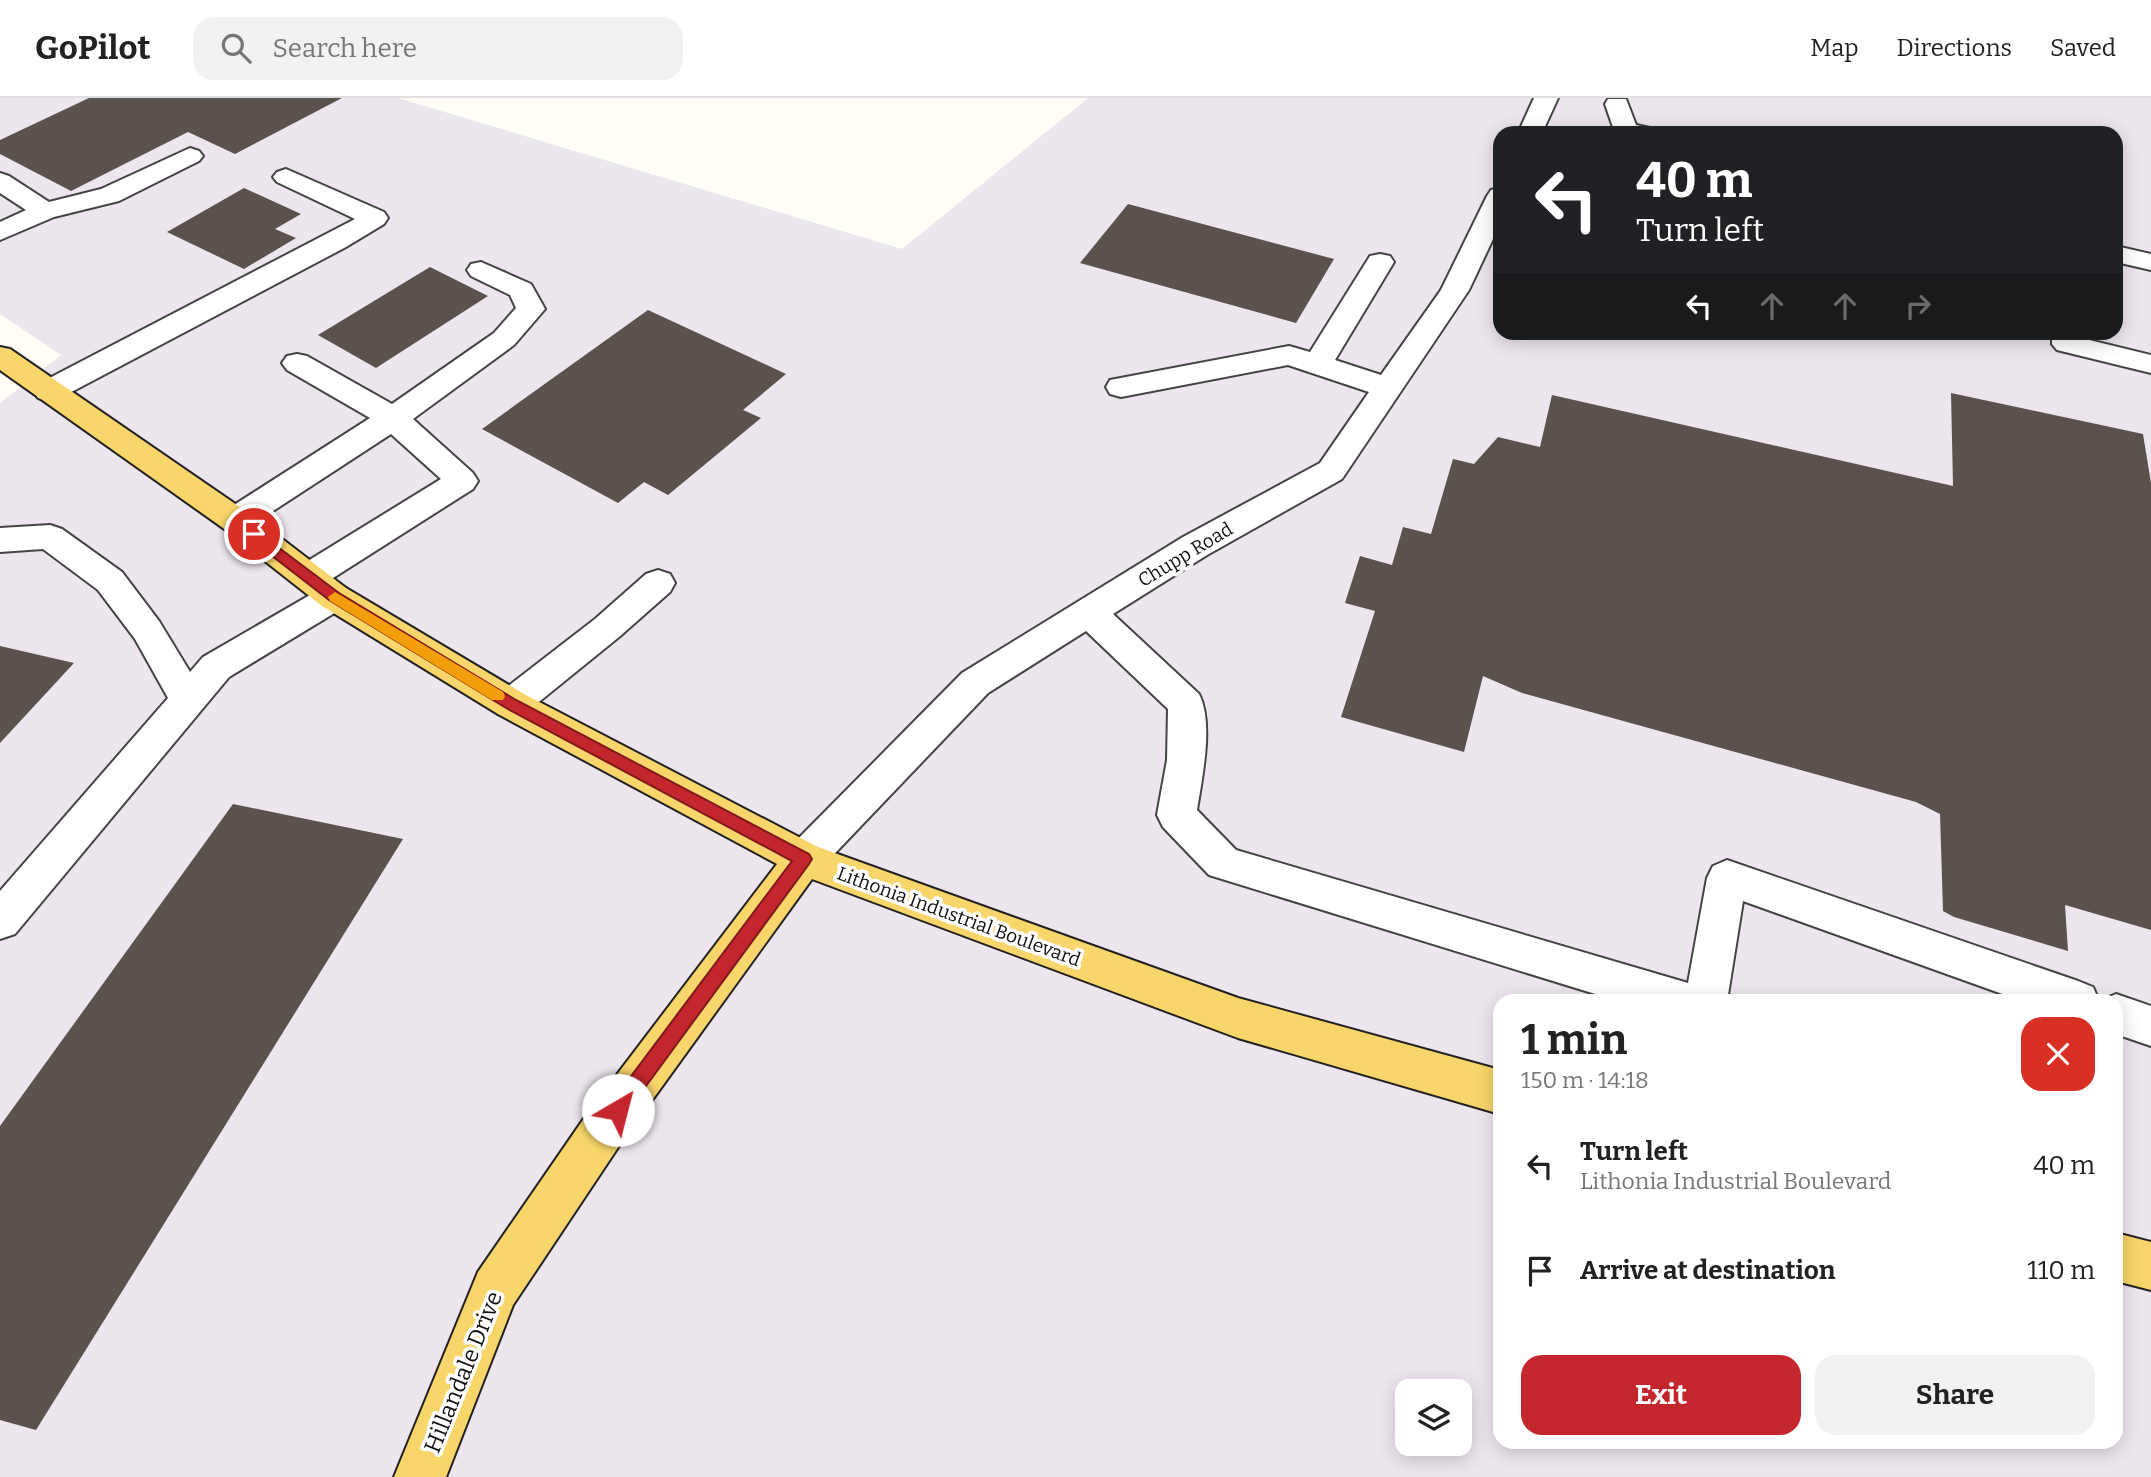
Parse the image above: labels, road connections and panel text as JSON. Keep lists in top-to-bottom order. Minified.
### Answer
{"streets":{"main road":["Lithonia Industrial Boulevard","Hillandale Drive"],"street":["Chupp Road"]},"crossings":[["Chupp Road","Lithonia Industrial Boulevard"],["Chupp Road","Hillandale Drive"],["Lithonia Industrial Boulevard","Hillandale Drive"]],"page":{"header":"GoPilot","search":"Search here","nav":["Map","Directions","Saved"],"turn":["40 m","Turn left"],"heading":["1 min","150 m · 14:18"],"list":[{"name":"Turn left","note":"Lithonia Industrial Boulevard","value":"40 m"},{"name":"Arrive at destination","value":"110 m"}],"buttons":["Exit","Share"]}}
